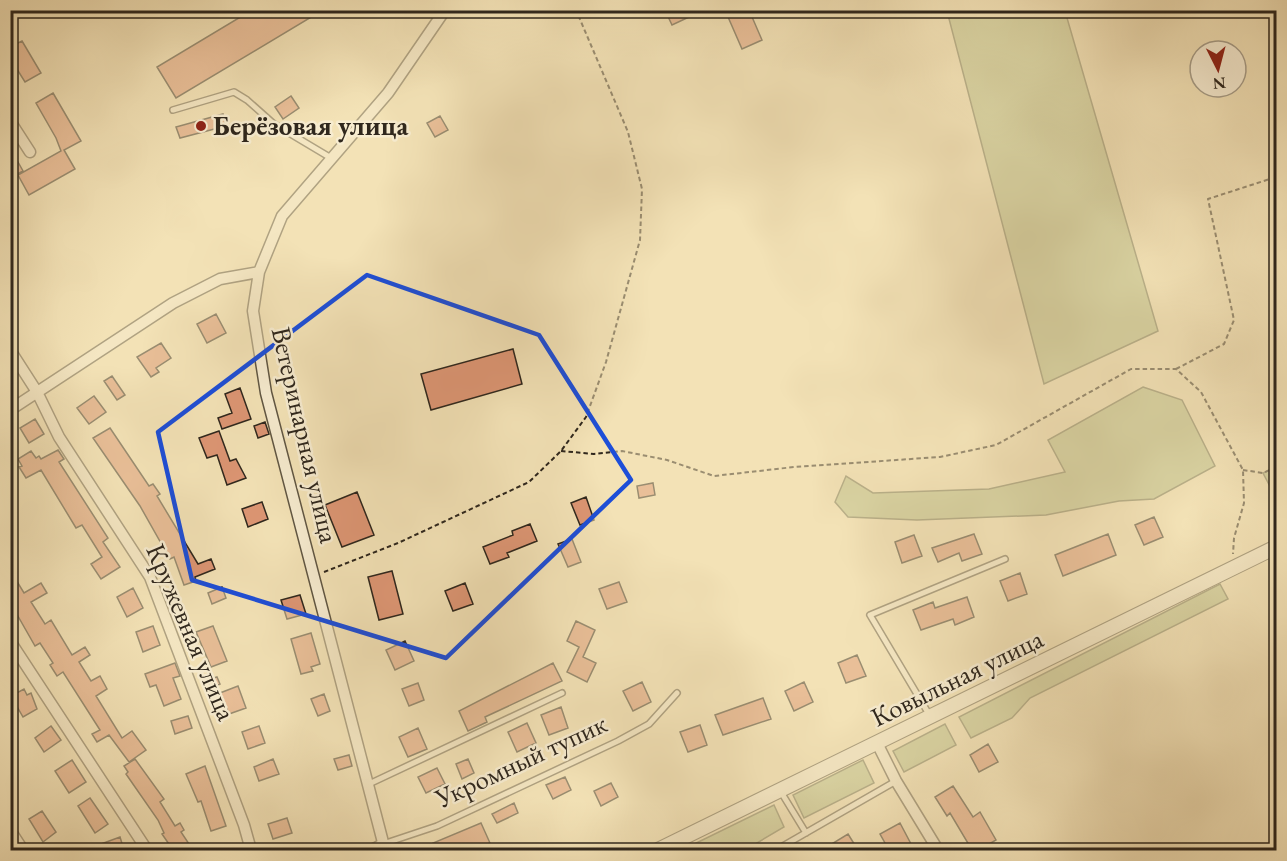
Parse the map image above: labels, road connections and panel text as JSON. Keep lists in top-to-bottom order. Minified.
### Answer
{"streets":{"street":["Ветеринарная улица","Кружевная улица","Ковыльная улица","Укромный тупик"]},"crossings":[["Ветеринарная улица","Укромный тупик"]],"places":["Берёзовая улица"],"north":"bottom"}
